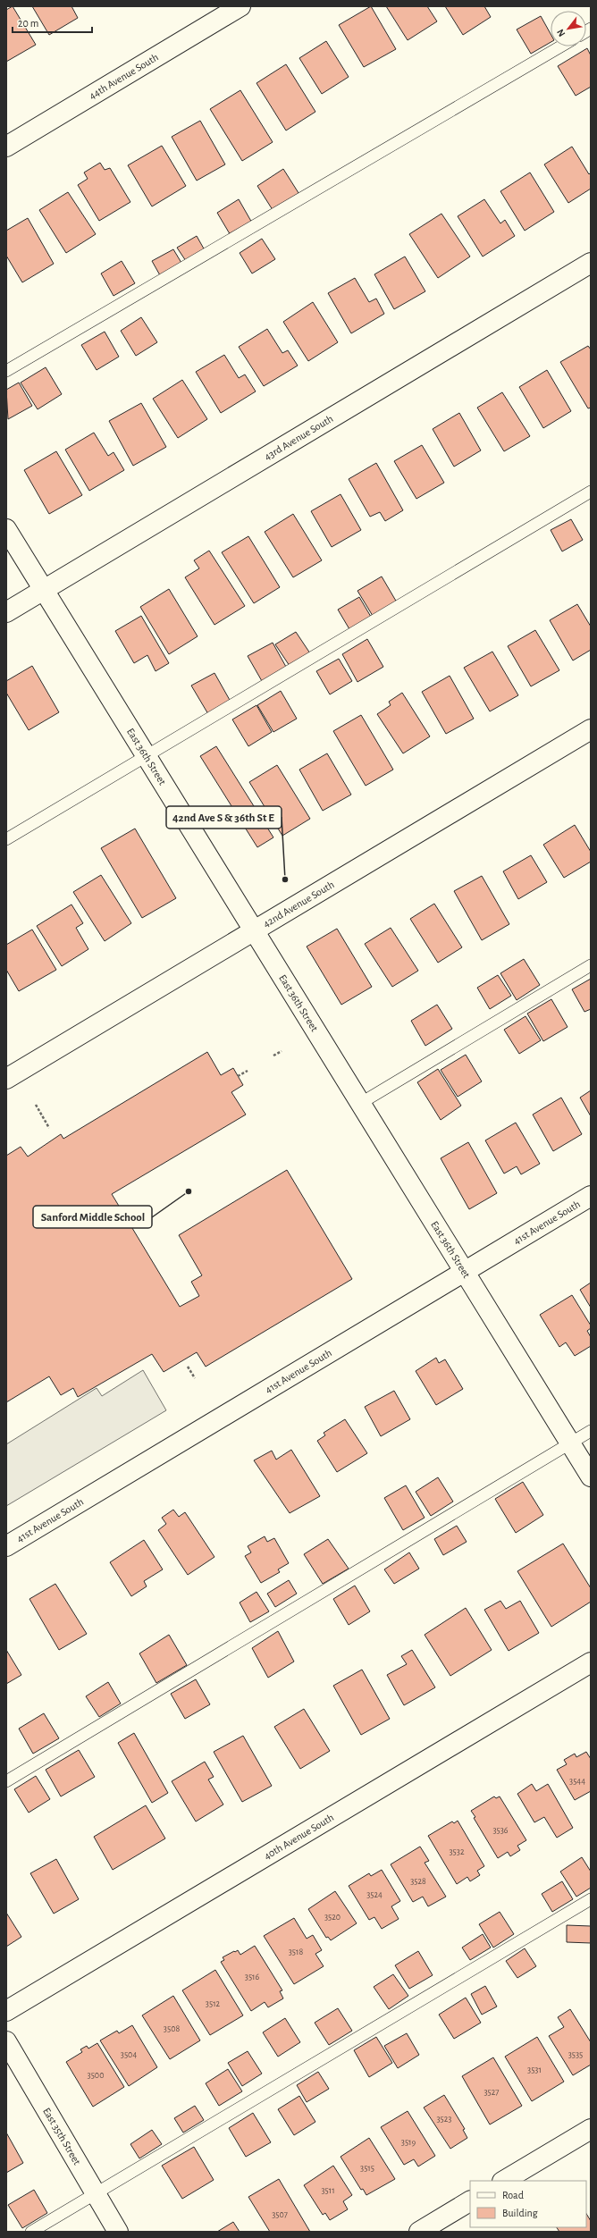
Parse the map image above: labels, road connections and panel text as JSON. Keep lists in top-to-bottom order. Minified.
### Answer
{"streets":{"street":["44th Avenue South","43rd Avenue South","East 36th Street","42nd Avenue South","41st Avenue South","40th Avenue South","East 35th Street"]},"crossings":[["43rd Avenue South","East 36th Street"],["East 36th Street","42nd Avenue South"],["East 36th Street","41st Avenue South"]],"places":["42nd Ave S & 36th St E","Sanford Middle School"],"house_numbers":["3544","3536","3532","3528","3524","3520","3518","3516","3512","3508","3504","3535","3531","3500","3527","3523","3519","3515","3511","3507"],"legend":["Road","Building"],"scale_bar":"20 m","north":"bottom left"}
